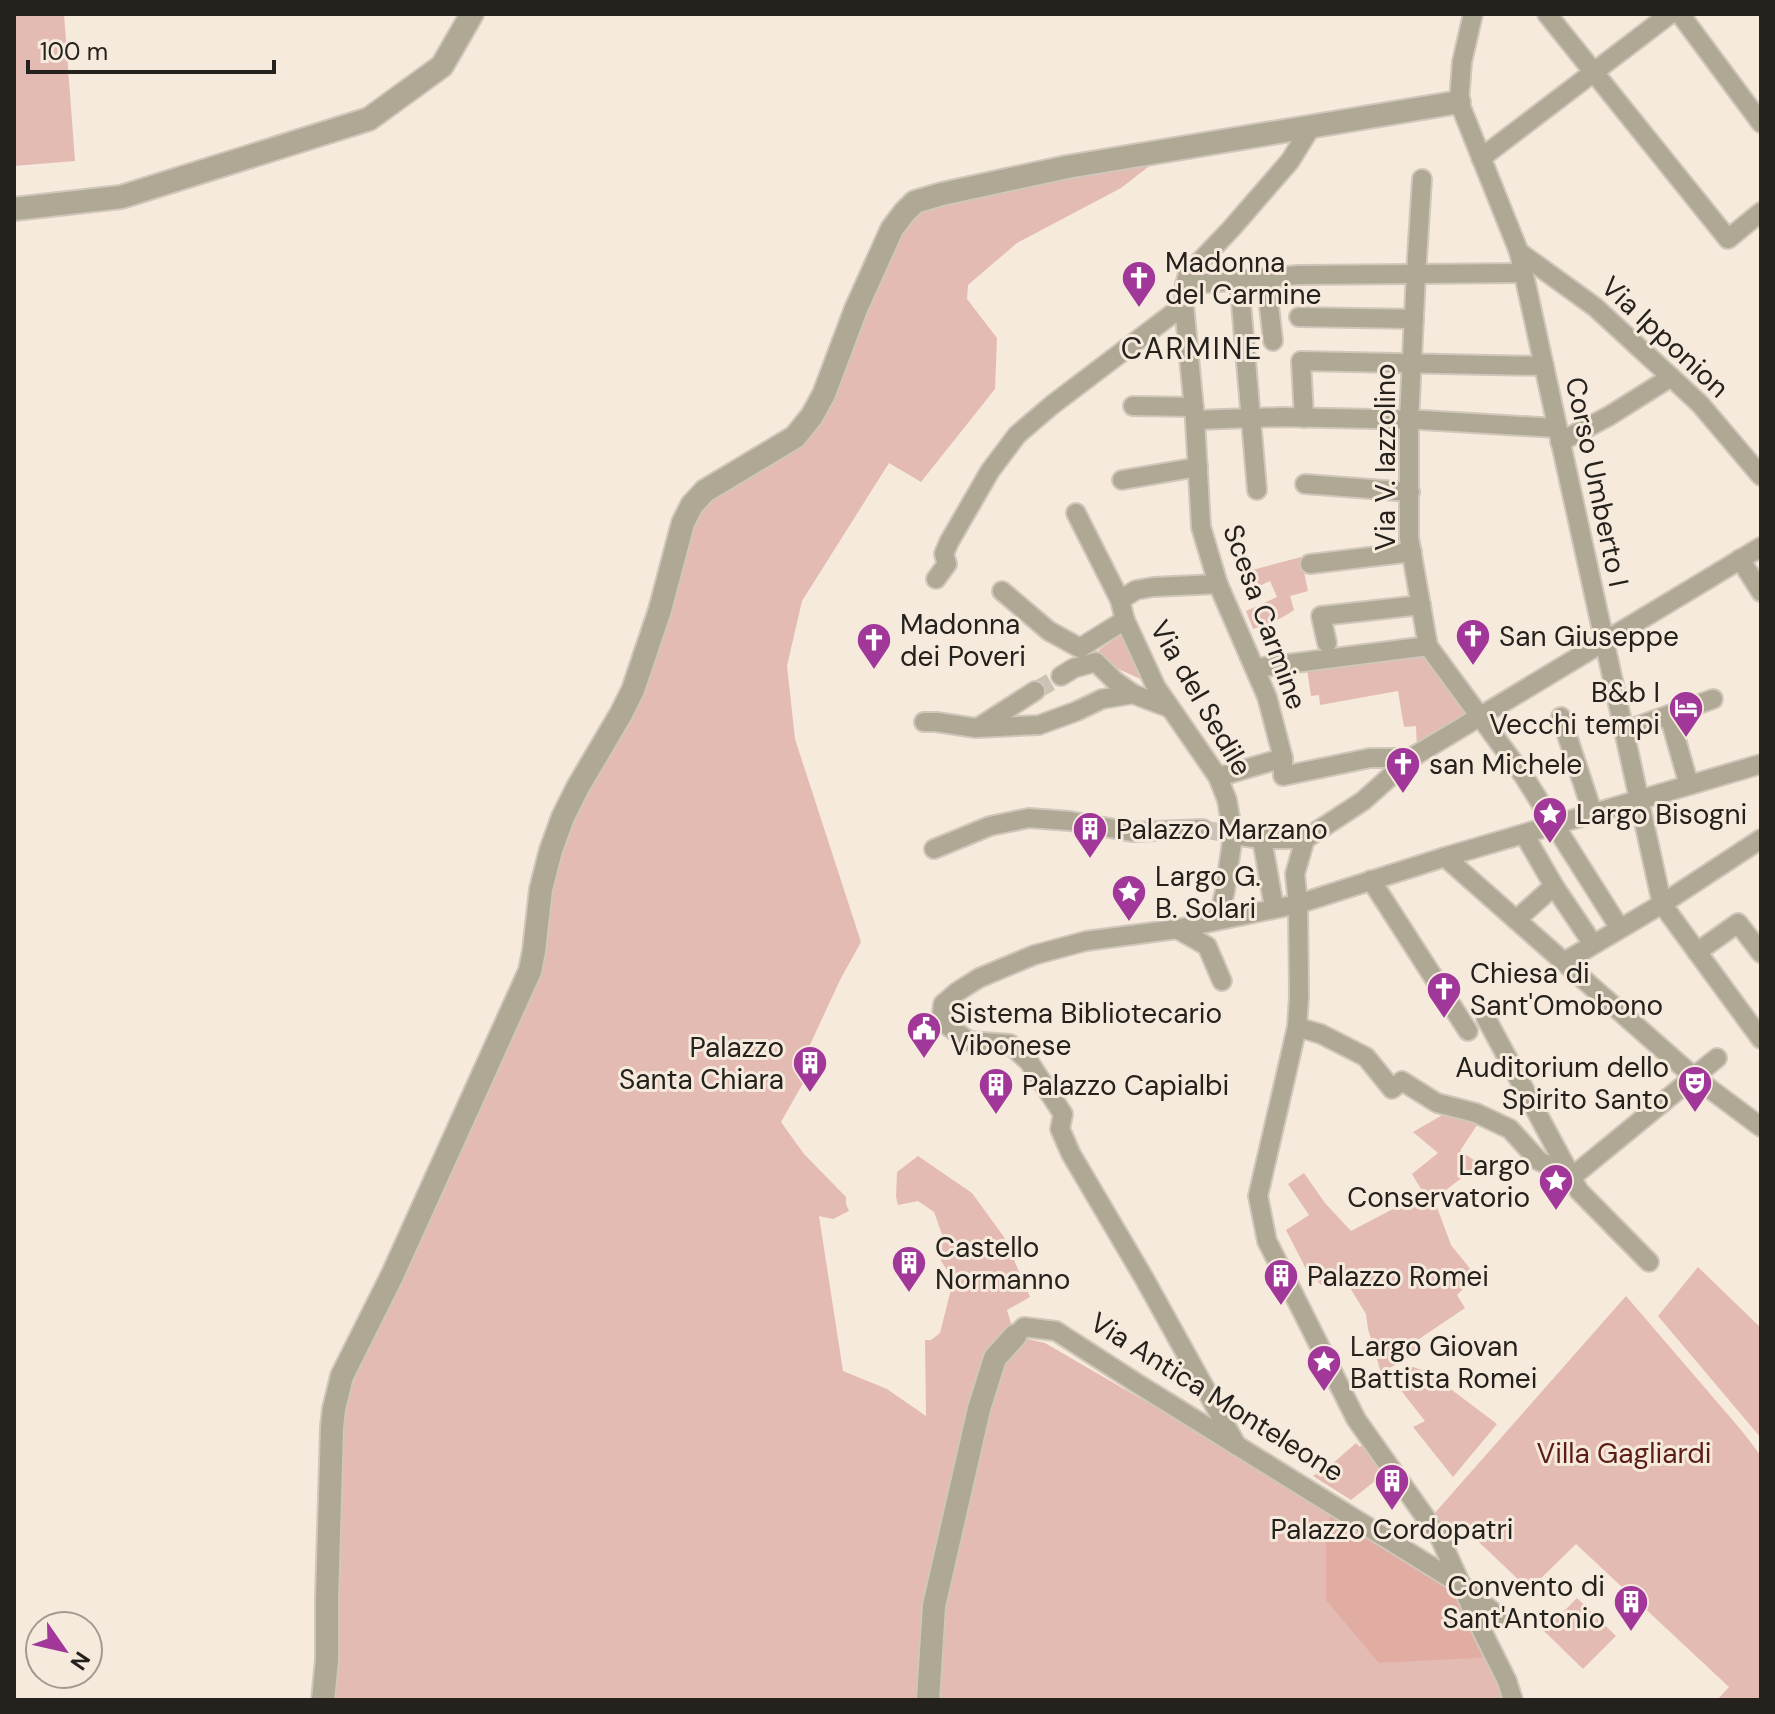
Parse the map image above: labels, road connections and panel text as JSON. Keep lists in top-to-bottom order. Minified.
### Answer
{"streets":{"street":["Via Ipponion","Via V. Iazzolino","Corso Umberto I","Scesa Carmine","Via del Sedile","Via Antica Monteleone"]},"crossings":[["Via Ipponion","Corso Umberto I"]],"districts":["CARMINE"],"parks":["Villa Gagliardi"],"places":{"church":["Madonna del Carmine","San Giuseppe","Madonna dei Poveri","san Michele","Chiesa di Sant'Omobono"],"hotel":["B&b I Vecchi tempi"],"place":["Largo Bisogni","Largo G. B. Solari","Largo Conservatorio","Largo Giovan Battista Romei"],"building":["Palazzo Marzano","Palazzo Santa Chiara","Palazzo Capialbi","Castello Normanno","Palazzo Romei","Palazzo Cordopatri","Convento di Sant'Antonio"],"public building":["Sistema Bibliotecario Vibonese"],"theatre":["Auditorium dello Spirito Santo"]},"scale_bar":"100 m","north":"bottom right"}
